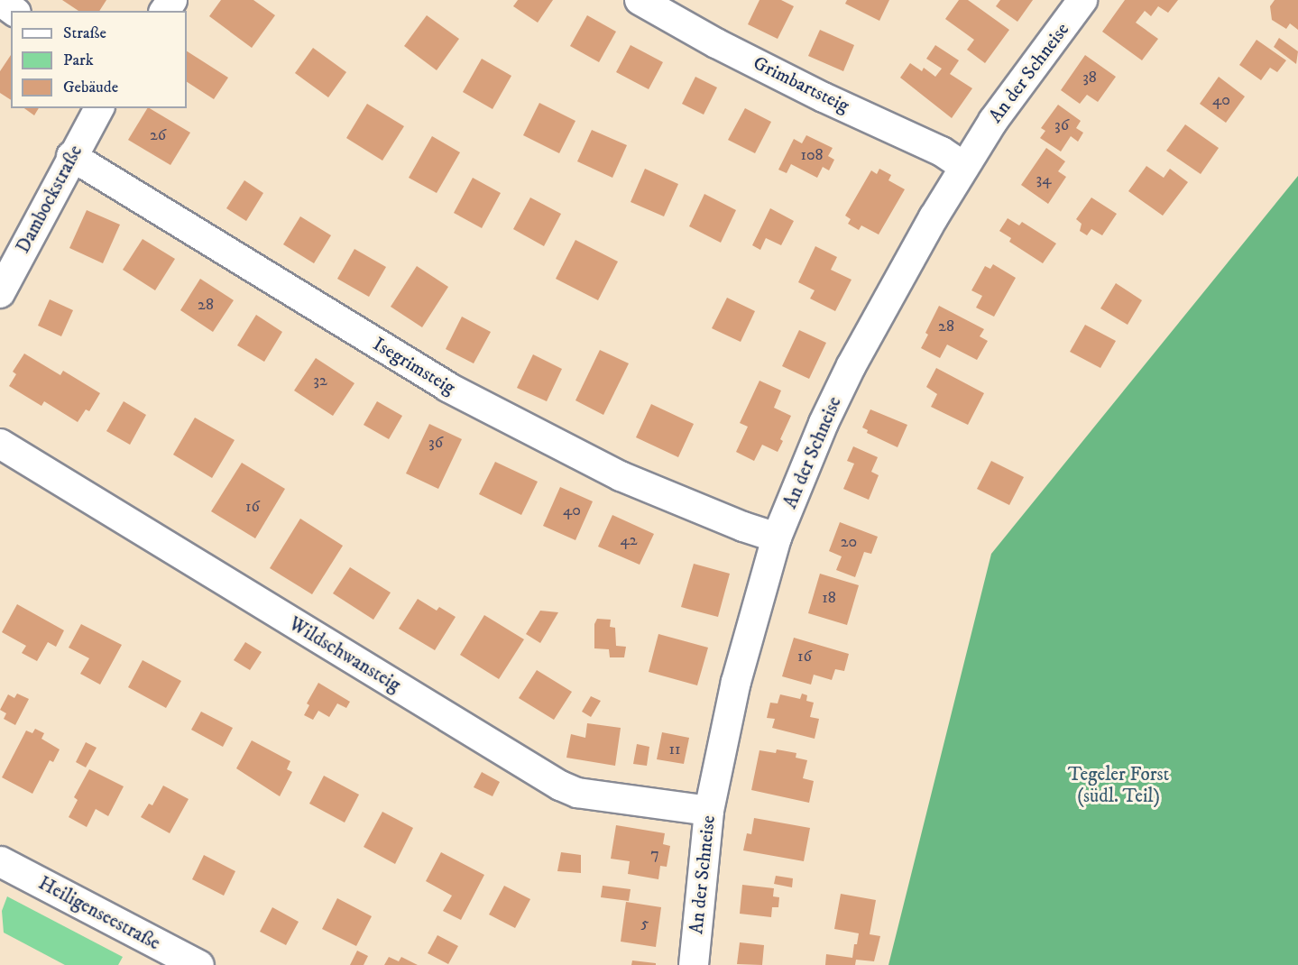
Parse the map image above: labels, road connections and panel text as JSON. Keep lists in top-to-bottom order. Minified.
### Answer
{"streets":{"main road":["Heiligenseestraße"],"street":["An der Schneise","Grimbartsteig","Dambockstraße","Isegrimsteig","Wildschwansteig"]},"crossings":[["An der Schneise","Grimbartsteig"],["An der Schneise","Isegrimsteig"],["An der Schneise","Wildschwansteig"],["Dambockstraße","Isegrimsteig"]],"parks":["Tegeler Forst (südl. Teil)"],"house_numbers":["38","40","36","26","108","34","28","28","32","36","16","40","42","20","18","16","11","7","5"],"legend":["Straße","Park","Gebäude"]}
